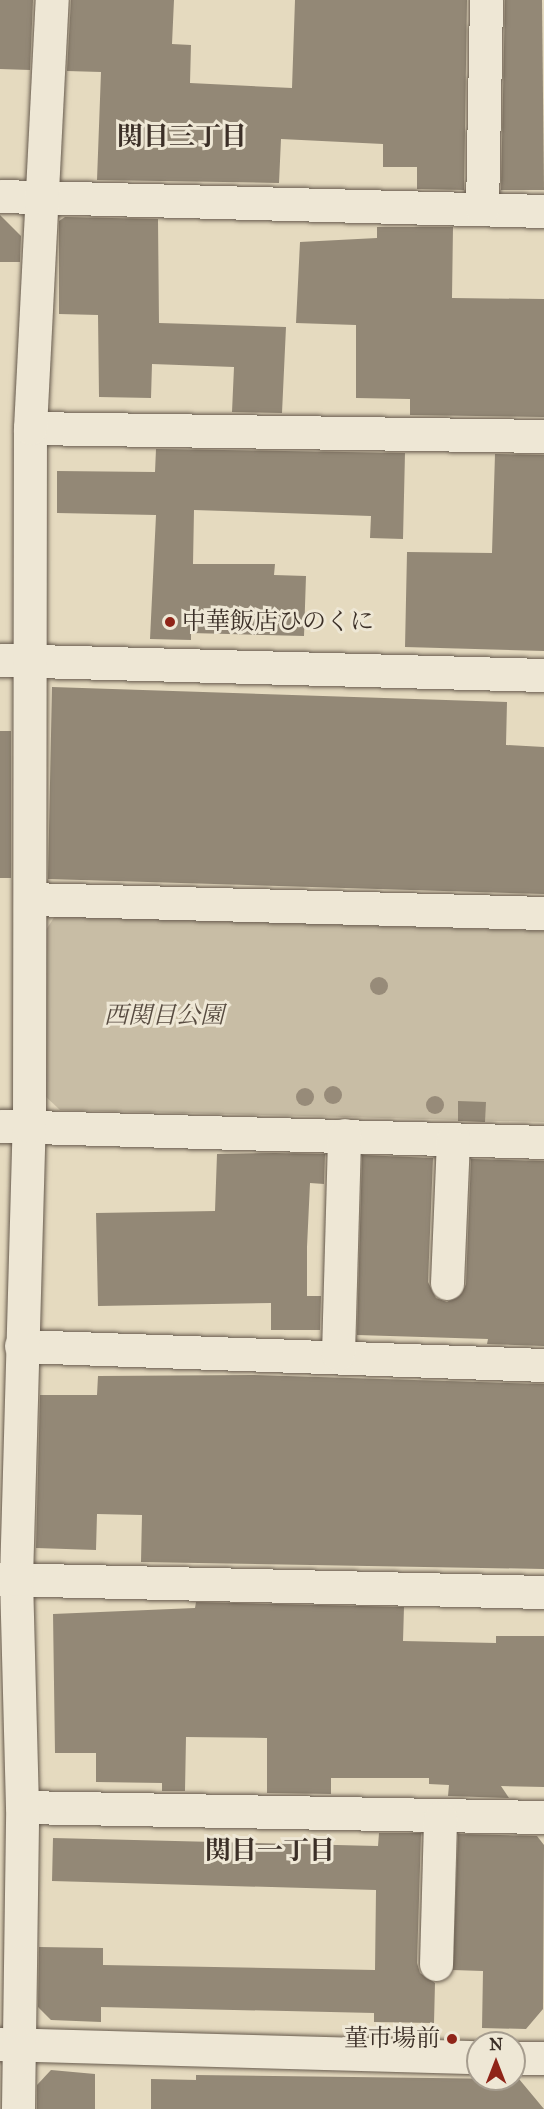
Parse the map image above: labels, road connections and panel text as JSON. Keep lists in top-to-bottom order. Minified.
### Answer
{"districts":["関目三丁目","関目一丁目"],"parks":["西関目公園"],"places":["中華飯店ひのくに","菫市場前"],"north":"top"}
